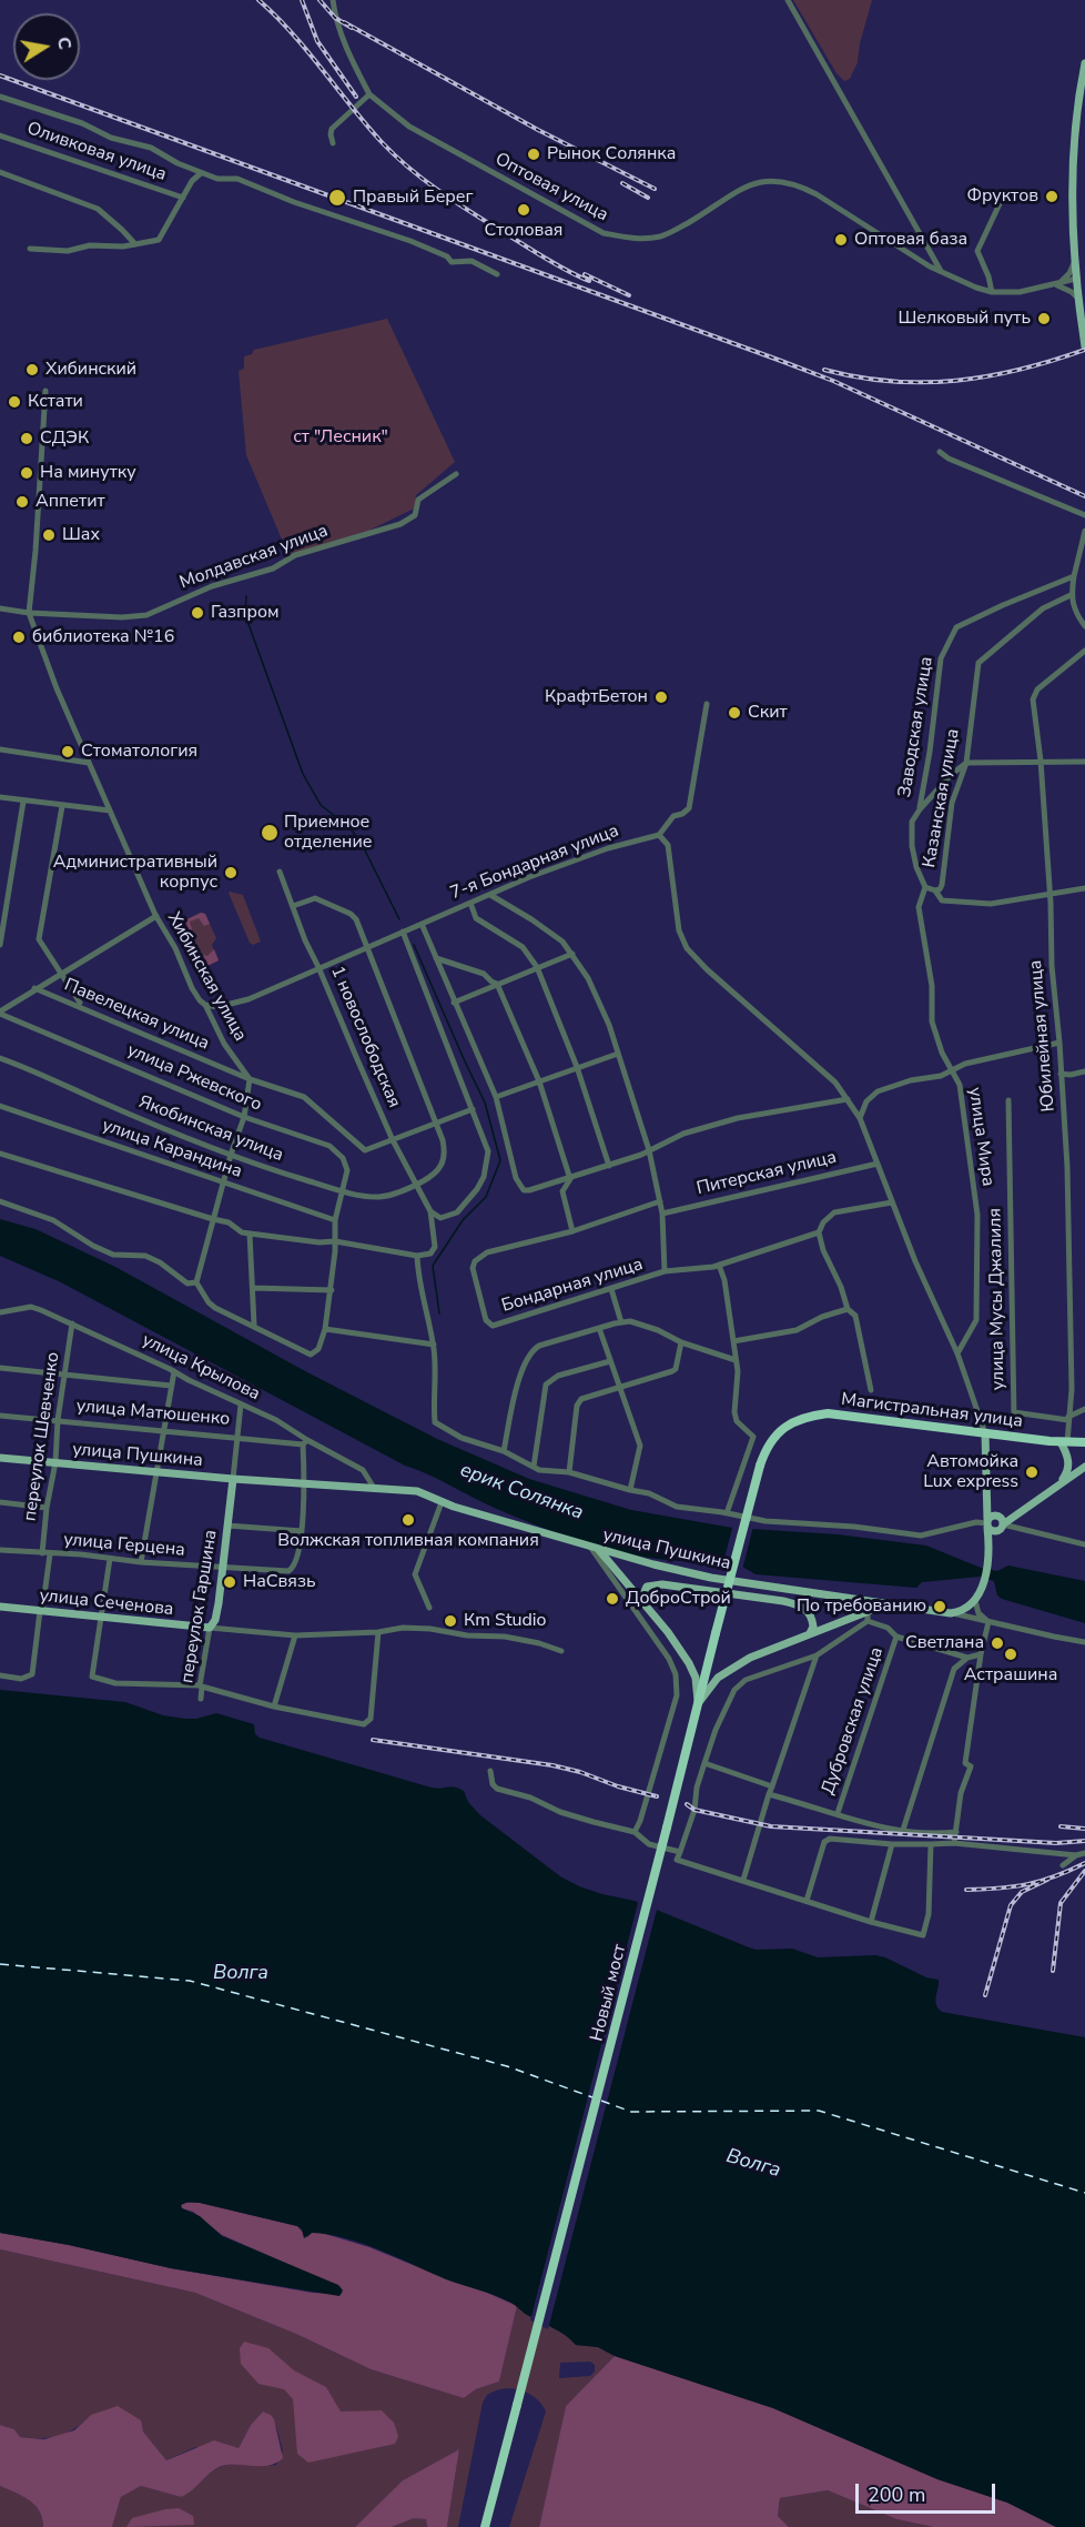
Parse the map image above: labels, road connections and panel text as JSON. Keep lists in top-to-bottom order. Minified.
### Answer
{"streets":{"highway":["Магистральная улица","Новый мост"],"main road":["улица Пушкина","улица Сеченова","переулок Гаршина"],"street":["Оливковая улица","Оптовая улица","Молдавская улица","Заводская улица","Казанская улица","7-я Бондарная улица","Хибинская улица","Павелецкая улица","Юбилейная улица","1 новослободская","улица Ржевского","Якобинская улица","улица Мира","улица Карандина","Питерская улица","Бондарная улица","улица Мусы Джалиля","улица Крылова","улица Матюшенко","переулок Шевченко","улица Герцена","Дубровская улица"]},"crossings":[["Молдавская улица","Хибинская улица"],["Заводская улица","улица Мира"],["7-я Бондарная улица","Хибинская улица"],["7-я Бондарная улица","1 новослободская"],["Хибинская улица","Павелецкая улица"],["Павелецкая улица","1 новослободская"],["Павелецкая улица","Якобинская улица"],["Юбилейная улица","улица Мусы Джалиля"],["Юбилейная улица","Магистральная улица"],["1 новослободская","Якобинская улица"],["улица Ржевского","Якобинская улица"],["улица Ржевского","улица Карандина"],["улица Крылова","улица Матюшенко"],["улица Крылова","переулок Шевченко"],["улица Крылова","улица Пушкина"],["Магистральная улица","Новый мост"],["улица Матюшенко","переулок Шевченко"],["переулок Шевченко","улица Пушкина"],["переулок Шевченко","улица Герцена"],["улица Пушкина","переулок Гаршина"],["улица Герцена","переулок Гаршина"],["улица Сеченова","переулок Гаршина"]],"water":["ерик Солянка","Волга"],"parks":["ст \"Лесник\""],"places":["Рынок Солянка","Фруктов","Правый Берег","Столовая","Оптовая база","Шелковый путь","Хибинский","Кстати","СДЭК","На минутку","Аппетит","Шах","Газпром","библиотека №16","КрафтБетон","Скит","Стоматология","Приемное отделение","Административный корпус","Автомойка Lux express","Волжская топливная компания","НаСвязь","ДоброСтрой","По требованию","Кm Studio","Светлана","Астрашина"],"scale_bar":"200 m","north":"right"}
